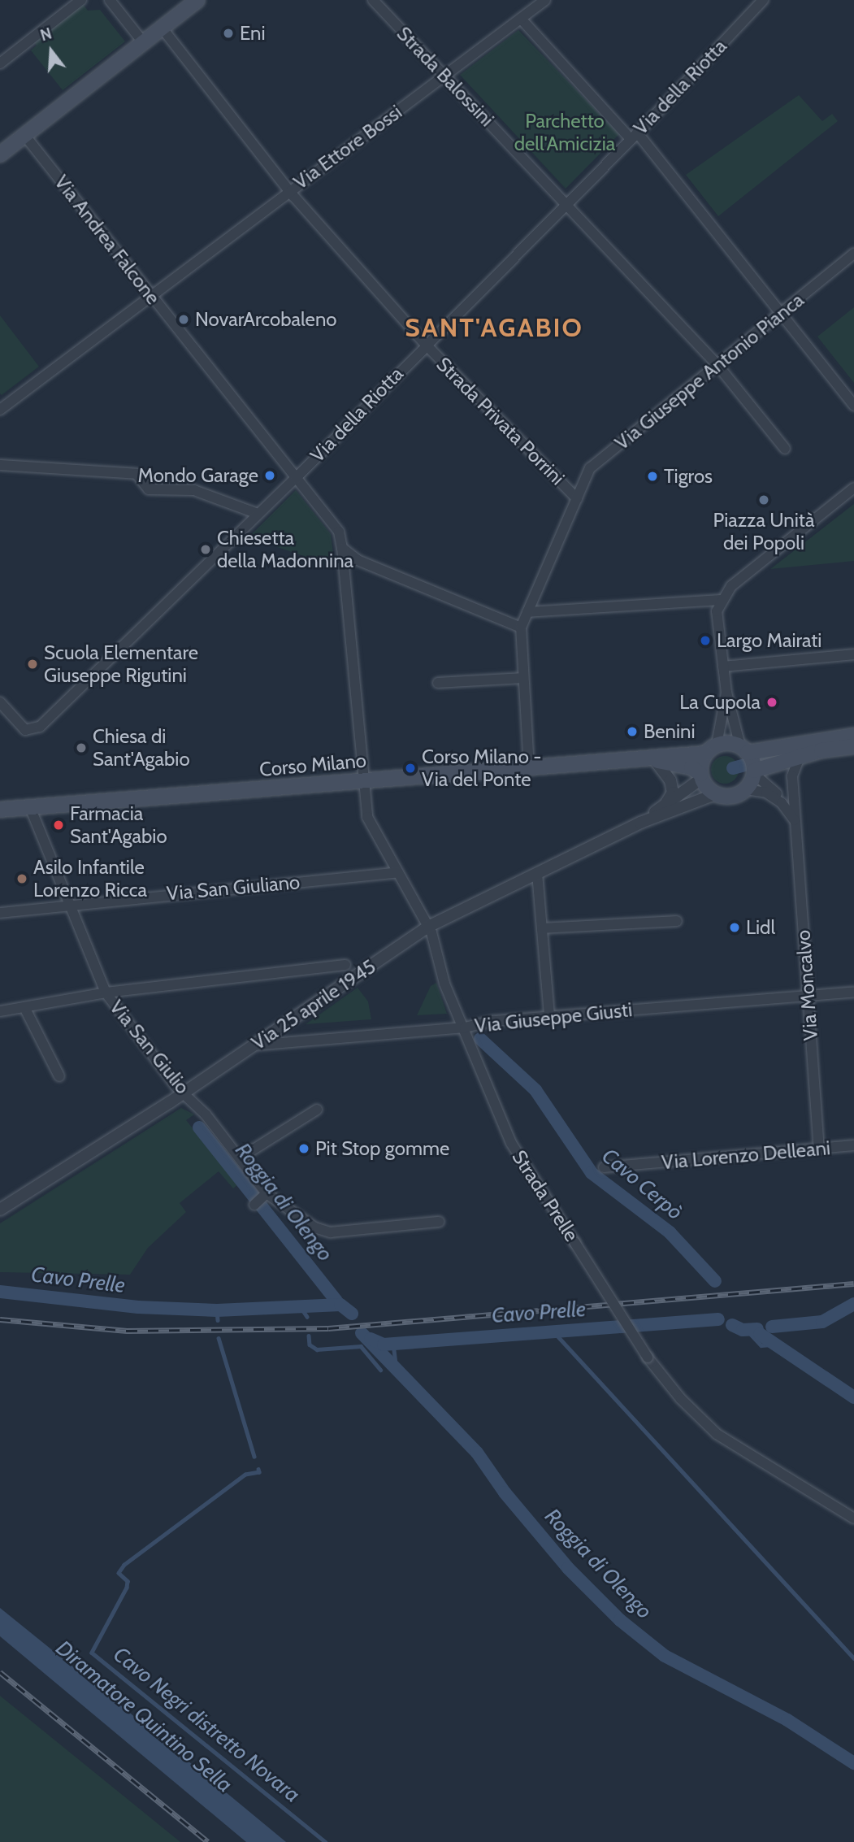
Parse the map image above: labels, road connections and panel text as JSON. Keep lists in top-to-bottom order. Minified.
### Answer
{"streets":{"main road":["Corso Milano"],"street":["Strada Balossini","Via della Riotta","Via Ettore Bossi","Via Andrea Falcone","Via Giuseppe Antonio Pianca","Strada Privata Porrini","Via San Giuliano","Via Moncalvo","Via 25 aprile 1945","Via Giuseppe Giusti","Via San Giulio","Via Lorenzo Delleani","Strada Prelle"]},"crossings":[["Strada Balossini","Via della Riotta"],["Strada Balossini","Via Ettore Bossi"],["Strada Balossini","Via Giuseppe Antonio Pianca"],["Via della Riotta","Via Andrea Falcone"],["Via della Riotta","Strada Privata Porrini"],["Via Ettore Bossi","Via Andrea Falcone"],["Via Ettore Bossi","Strada Privata Porrini"],["Via Andrea Falcone","Strada Prelle"],["Via Giuseppe Antonio Pianca","Strada Privata Porrini"],["Corso Milano","Via 25 aprile 1945"],["Corso Milano","Via San Giulio"],["Corso Milano","Strada Prelle"],["Via San Giuliano","Via San Giulio"],["Via San Giuliano","Strada Prelle"],["Via Moncalvo","Via Giuseppe Giusti"],["Via Moncalvo","Via Lorenzo Delleani"],["Via 25 aprile 1945","Via Giuseppe Giusti"],["Via 25 aprile 1945","Via San Giulio"],["Via 25 aprile 1945","Strada Prelle"],["Via Giuseppe Giusti","Strada Prelle"]],"districts":["SANT'AGABIO"],"water":["Cavo Cerpò","Roggia di Olengo","Cavo Prelle","Diramatore Quintino Sella","Cavo Negri distretto Novara"],"parks":["Parchetto dell'Amicizia"],"places":["Eni","NovarArcobaleno","Mondo Garage","Tigros","Piazza Unità dei Popoli","Chiesetta della Madonnina","Largo Mairati","Scuola Elementare Giuseppe Rigutini","La Cupola","Benini","Chiesa di Sant'Agabio","Corso Milano - Via del Ponte","Farmacia Sant'Agabio","Asilo Infantile Lorenzo Ricca","Lidl","Pit Stop gomme"],"north":"top"}
